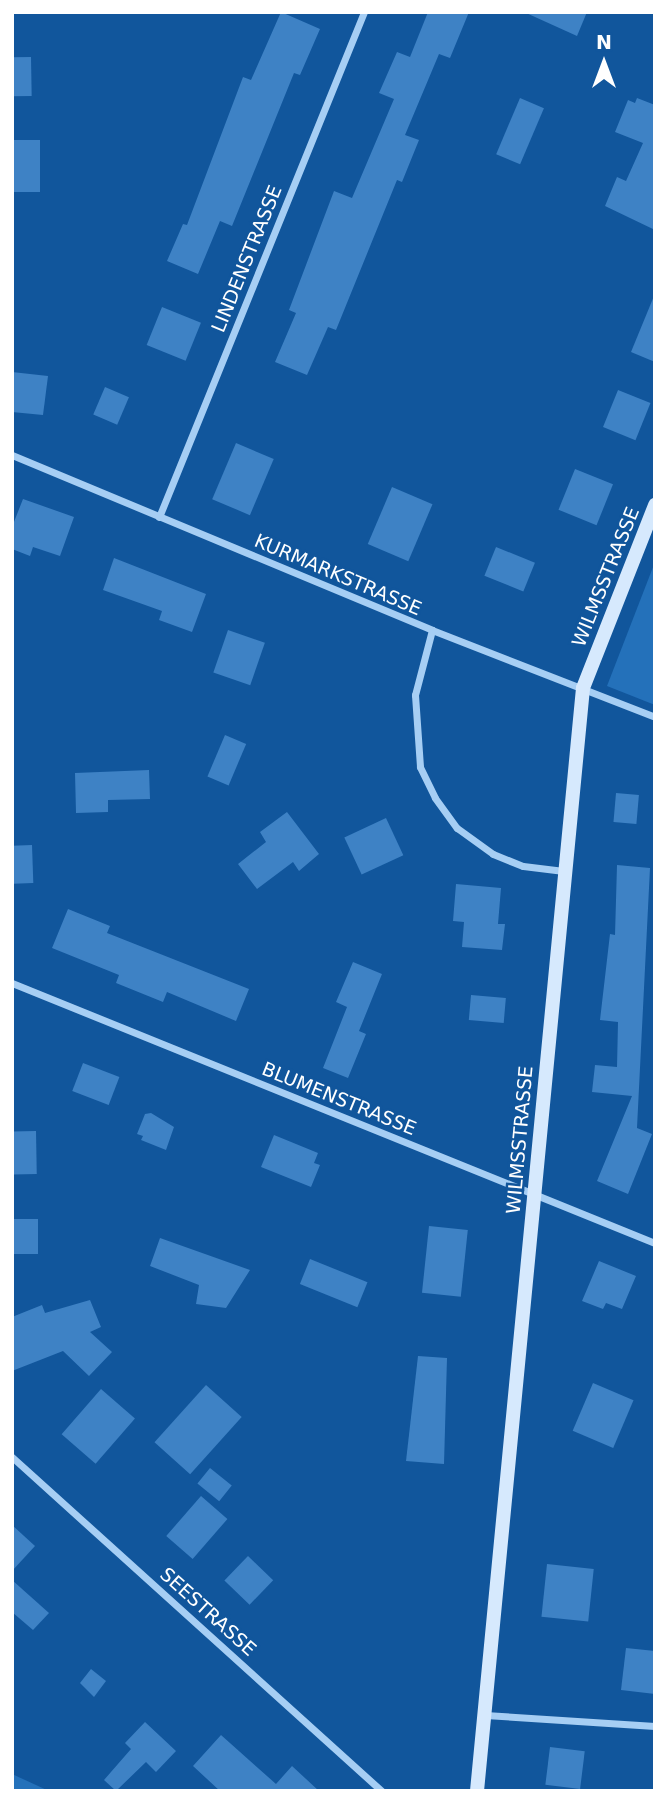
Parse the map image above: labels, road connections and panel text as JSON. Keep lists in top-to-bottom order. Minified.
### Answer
{"streets":{"street":["LINDENSTRASSE","KURMARKSTRASSE","WILMSSTRASSE","BLUMENSTRASSE","SEESTRASSE"]},"crossings":[["LINDENSTRASSE","KURMARKSTRASSE"],["KURMARKSTRASSE","WILMSSTRASSE"],["WILMSSTRASSE","BLUMENSTRASSE"]],"north":"top"}
